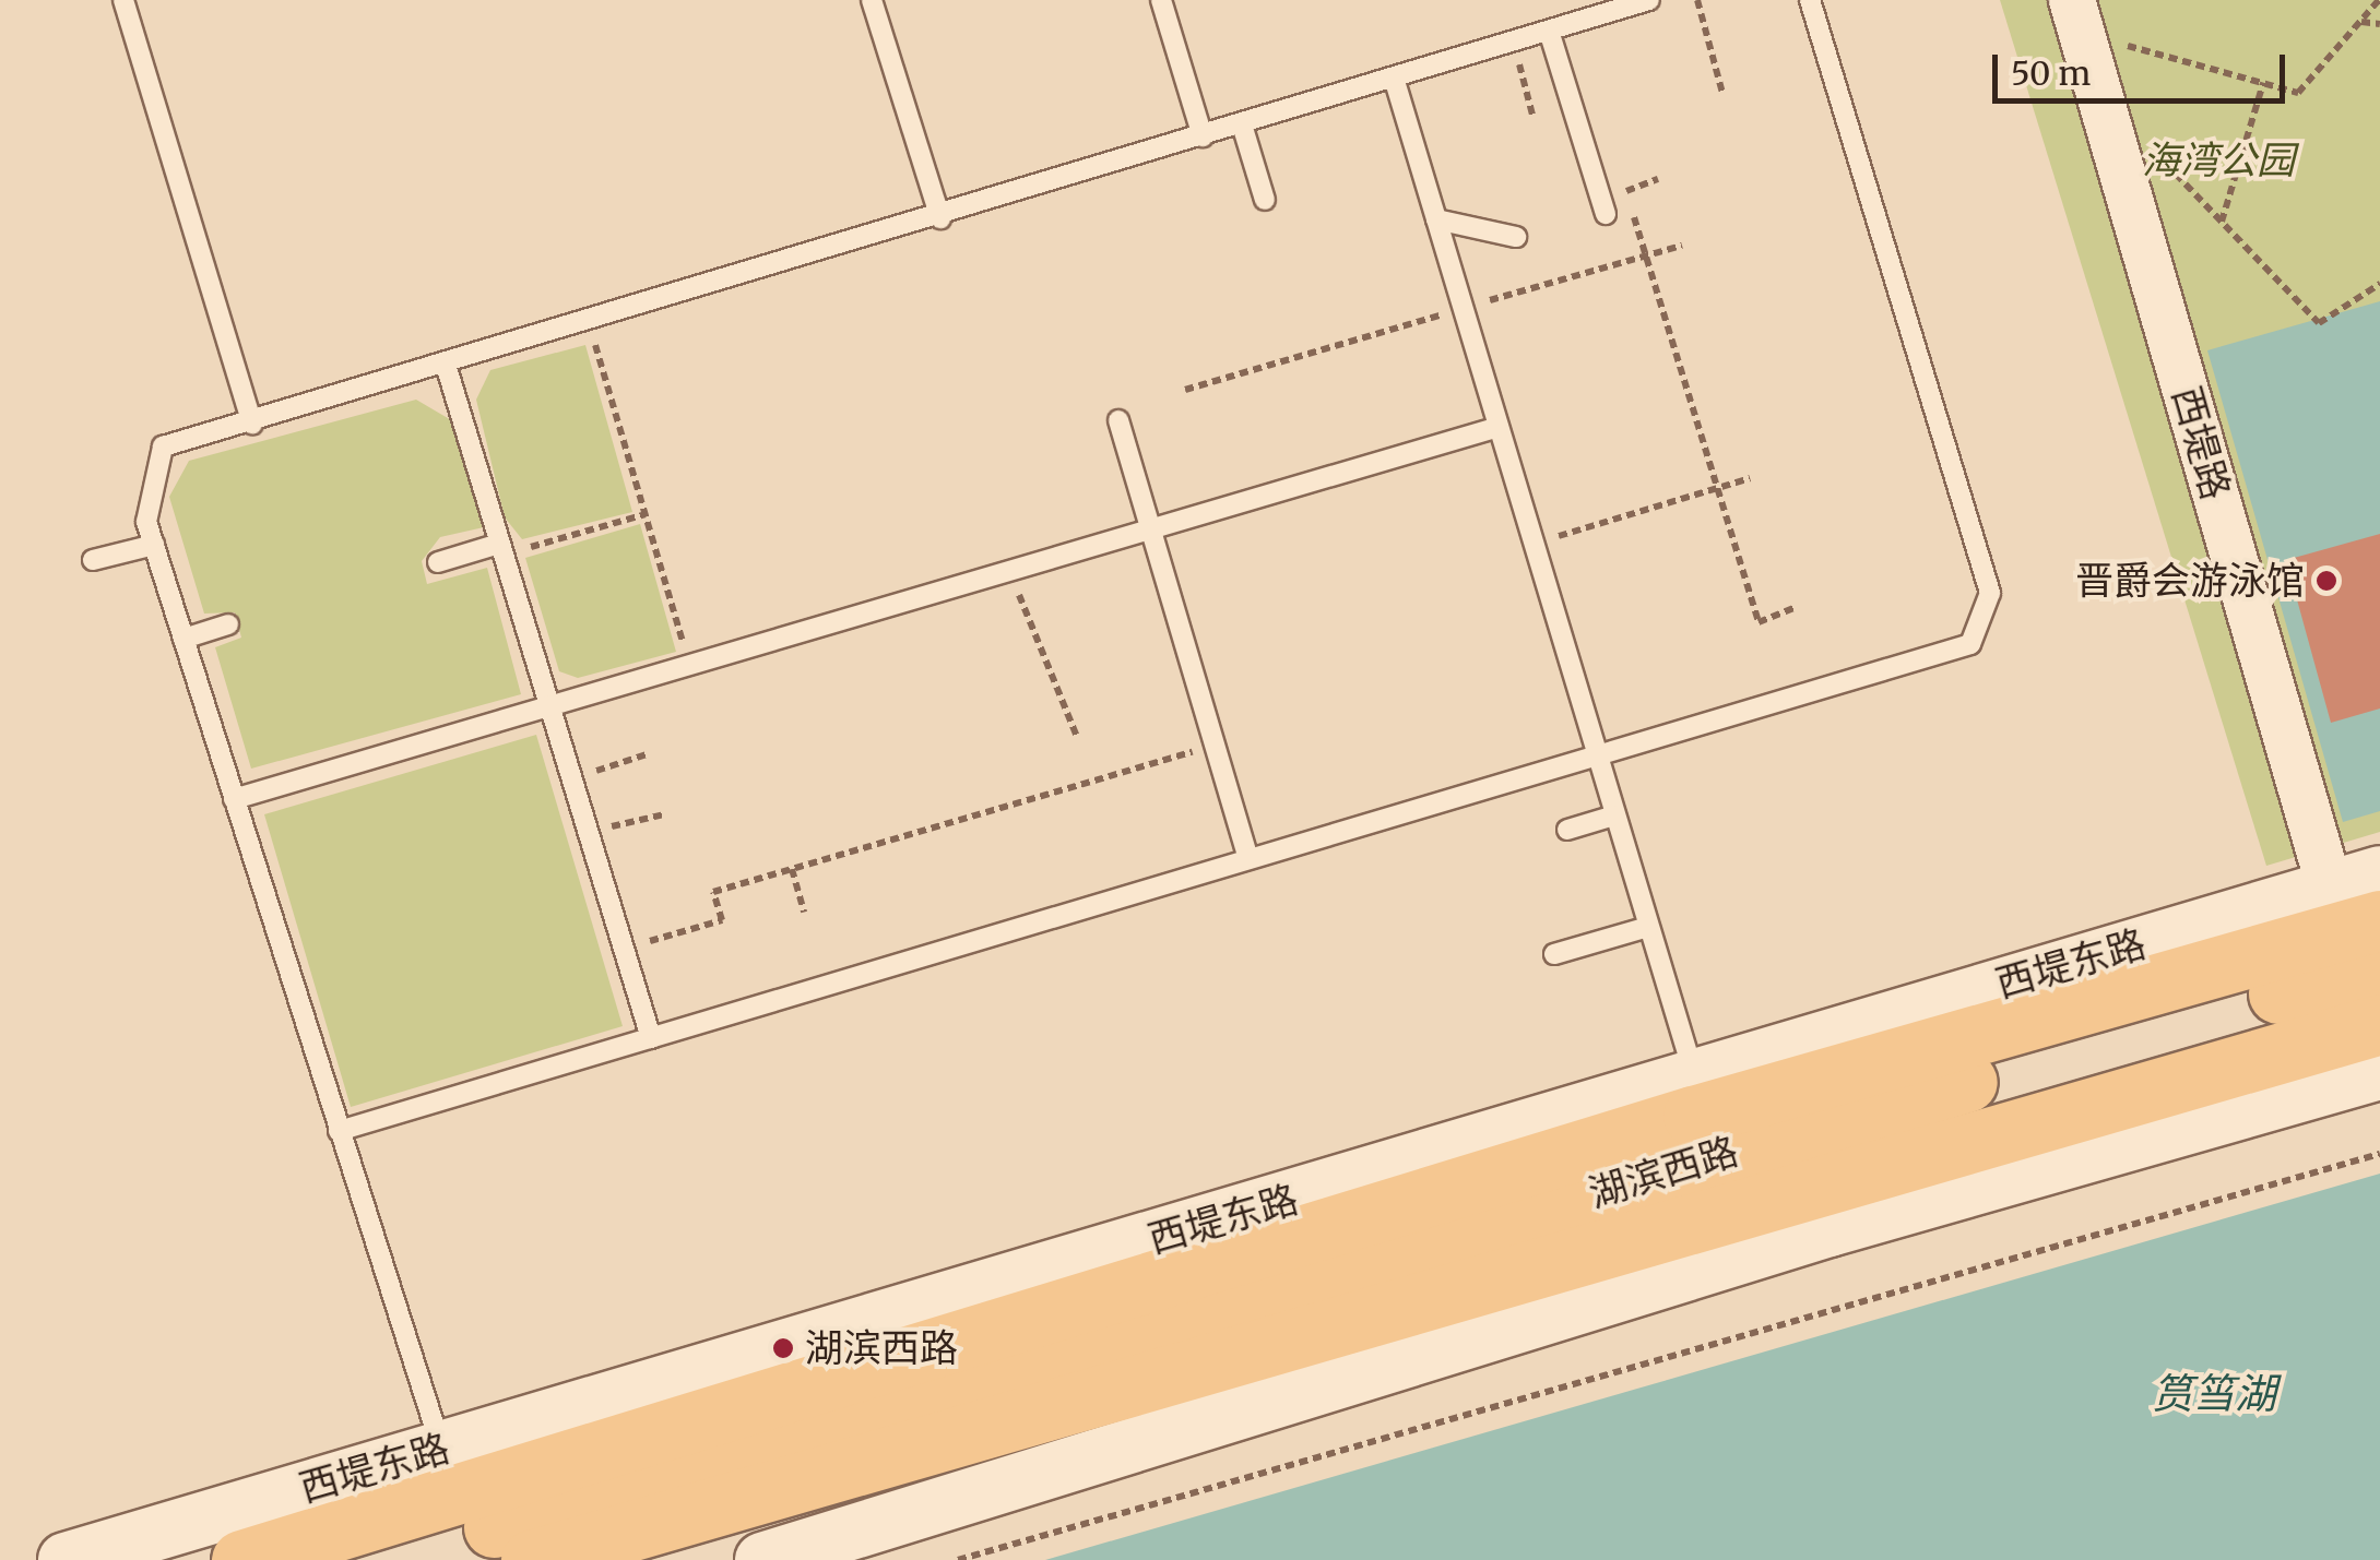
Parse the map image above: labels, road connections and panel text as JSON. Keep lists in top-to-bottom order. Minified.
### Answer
{"streets":{"main road":["西堤东路","湖滨西路"],"street":["西堤路"]},"crossings":[["西堤路","西堤东路"]],"water":["筼筜湖"],"parks":["海湾公园"],"places":["晋爵会游泳馆","湖滨西路"],"scale_bar":"50 m"}
